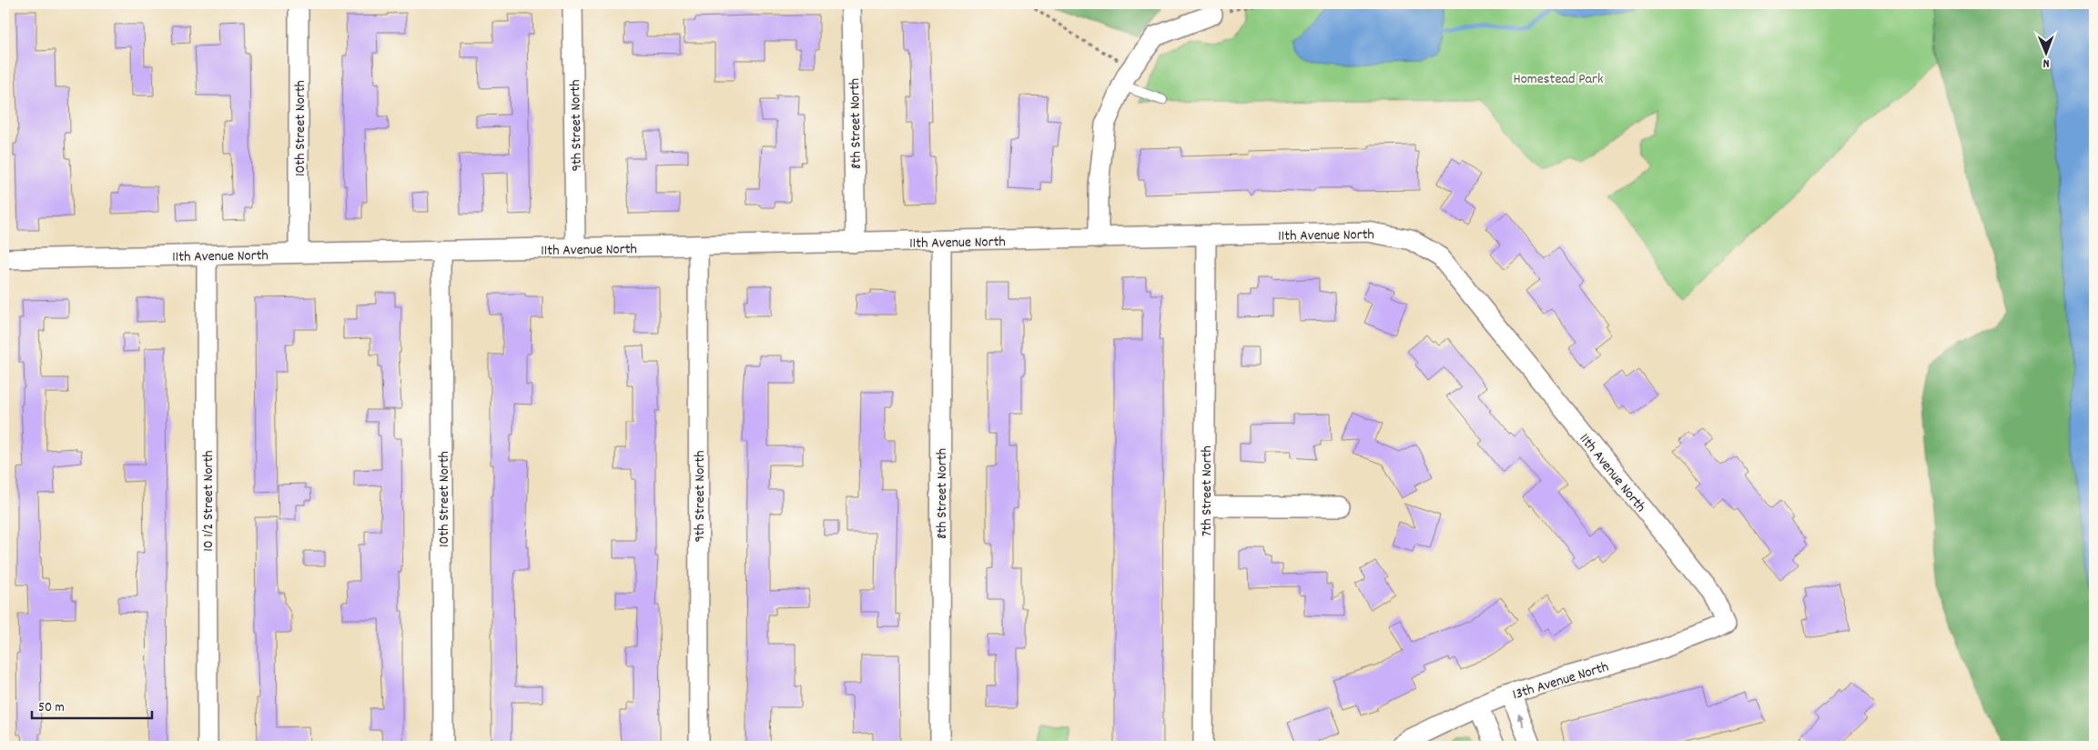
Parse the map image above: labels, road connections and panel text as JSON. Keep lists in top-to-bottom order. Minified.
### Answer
{"streets":{"street":["8th Street North","9th Street North","10th Street North","11th Avenue North","7th Street North","10 1/2 Street North","13th Avenue North"]},"crossings":[["8th Street North","11th Avenue North"],["9th Street North","11th Avenue North"],["10th Street North","11th Avenue North"],["11th Avenue North","7th Street North"],["11th Avenue North","10 1/2 Street North"],["11th Avenue North","13th Avenue North"]],"parks":["Homestead Park"],"scale_bar":"50 m","north":"bottom"}
